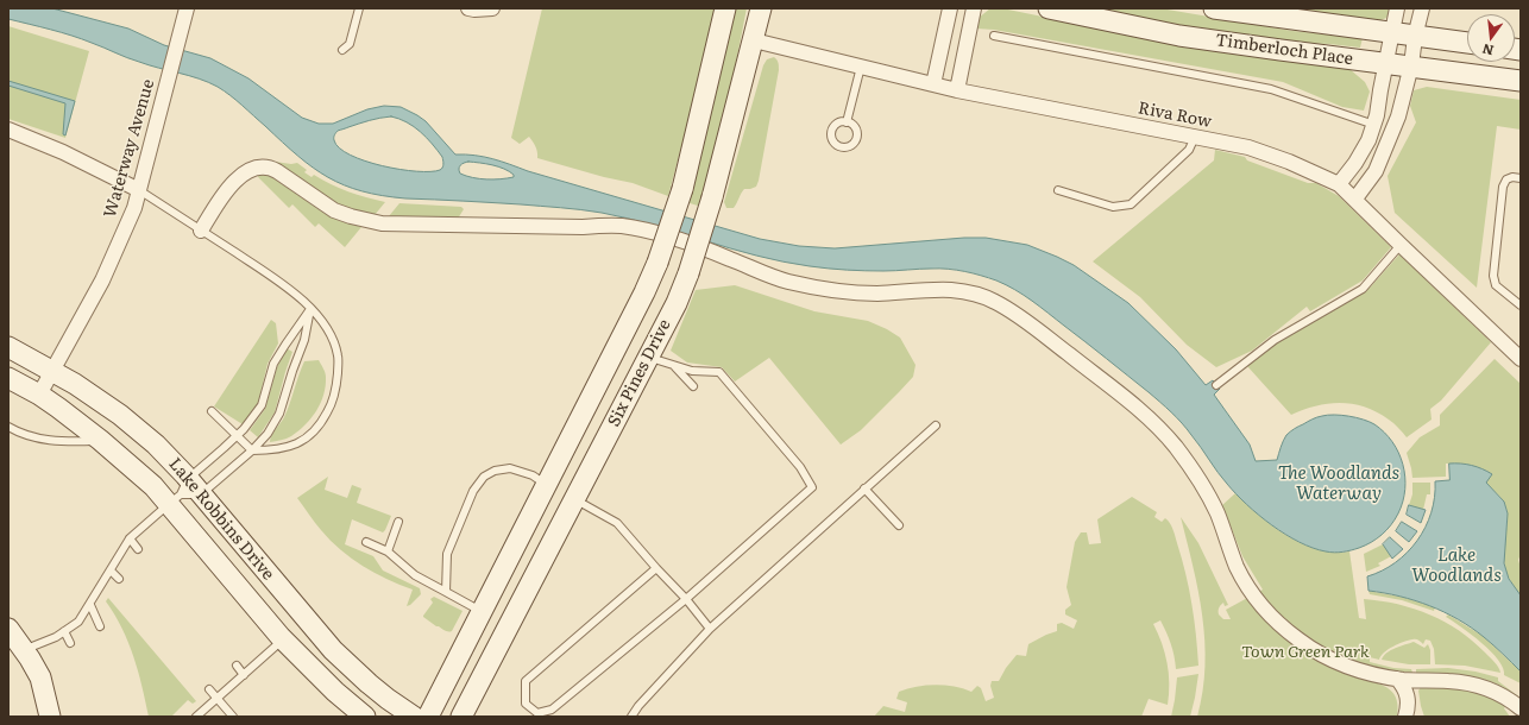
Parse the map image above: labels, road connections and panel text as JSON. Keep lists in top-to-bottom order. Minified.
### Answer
{"streets":{"street":["Timberloch Place","Riva Row","Waterway Avenue","Six Pines Drive","Lake Robbins Drive"]},"crossings":[["Riva Row","Six Pines Drive"],["Waterway Avenue","Lake Robbins Drive"]],"water":["The Woodlands Waterway","Lake Woodlands"],"parks":["Town Green Park"],"north":"bottom"}
